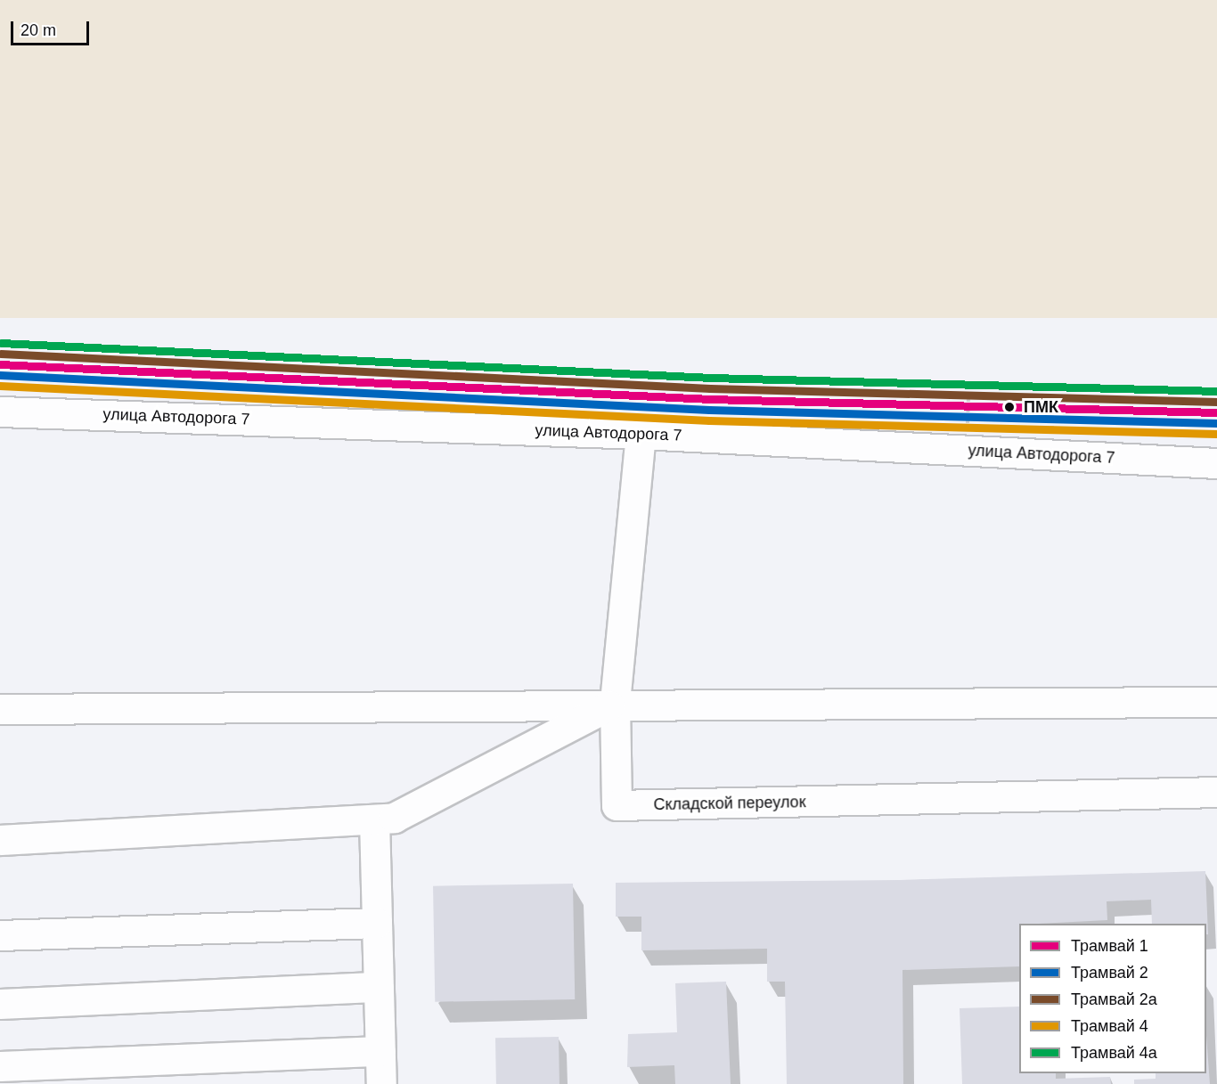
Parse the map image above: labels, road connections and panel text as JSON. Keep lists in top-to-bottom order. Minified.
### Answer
{"streets":{"street":["улица Автодорога 7","Складской переулок"]},"crossings":[["улица Автодорога 7","Складской переулок"]],"places":["ПМК"],"lines":["tram line 4а","tram line 2а","tram line 1","tram line 2","tram line 4"],"legend":["Трамвай 1","Трамвай 2","Трамвай 2а","Трамвай 4","Трамвай 4а"],"scale_bar":"20 m"}
